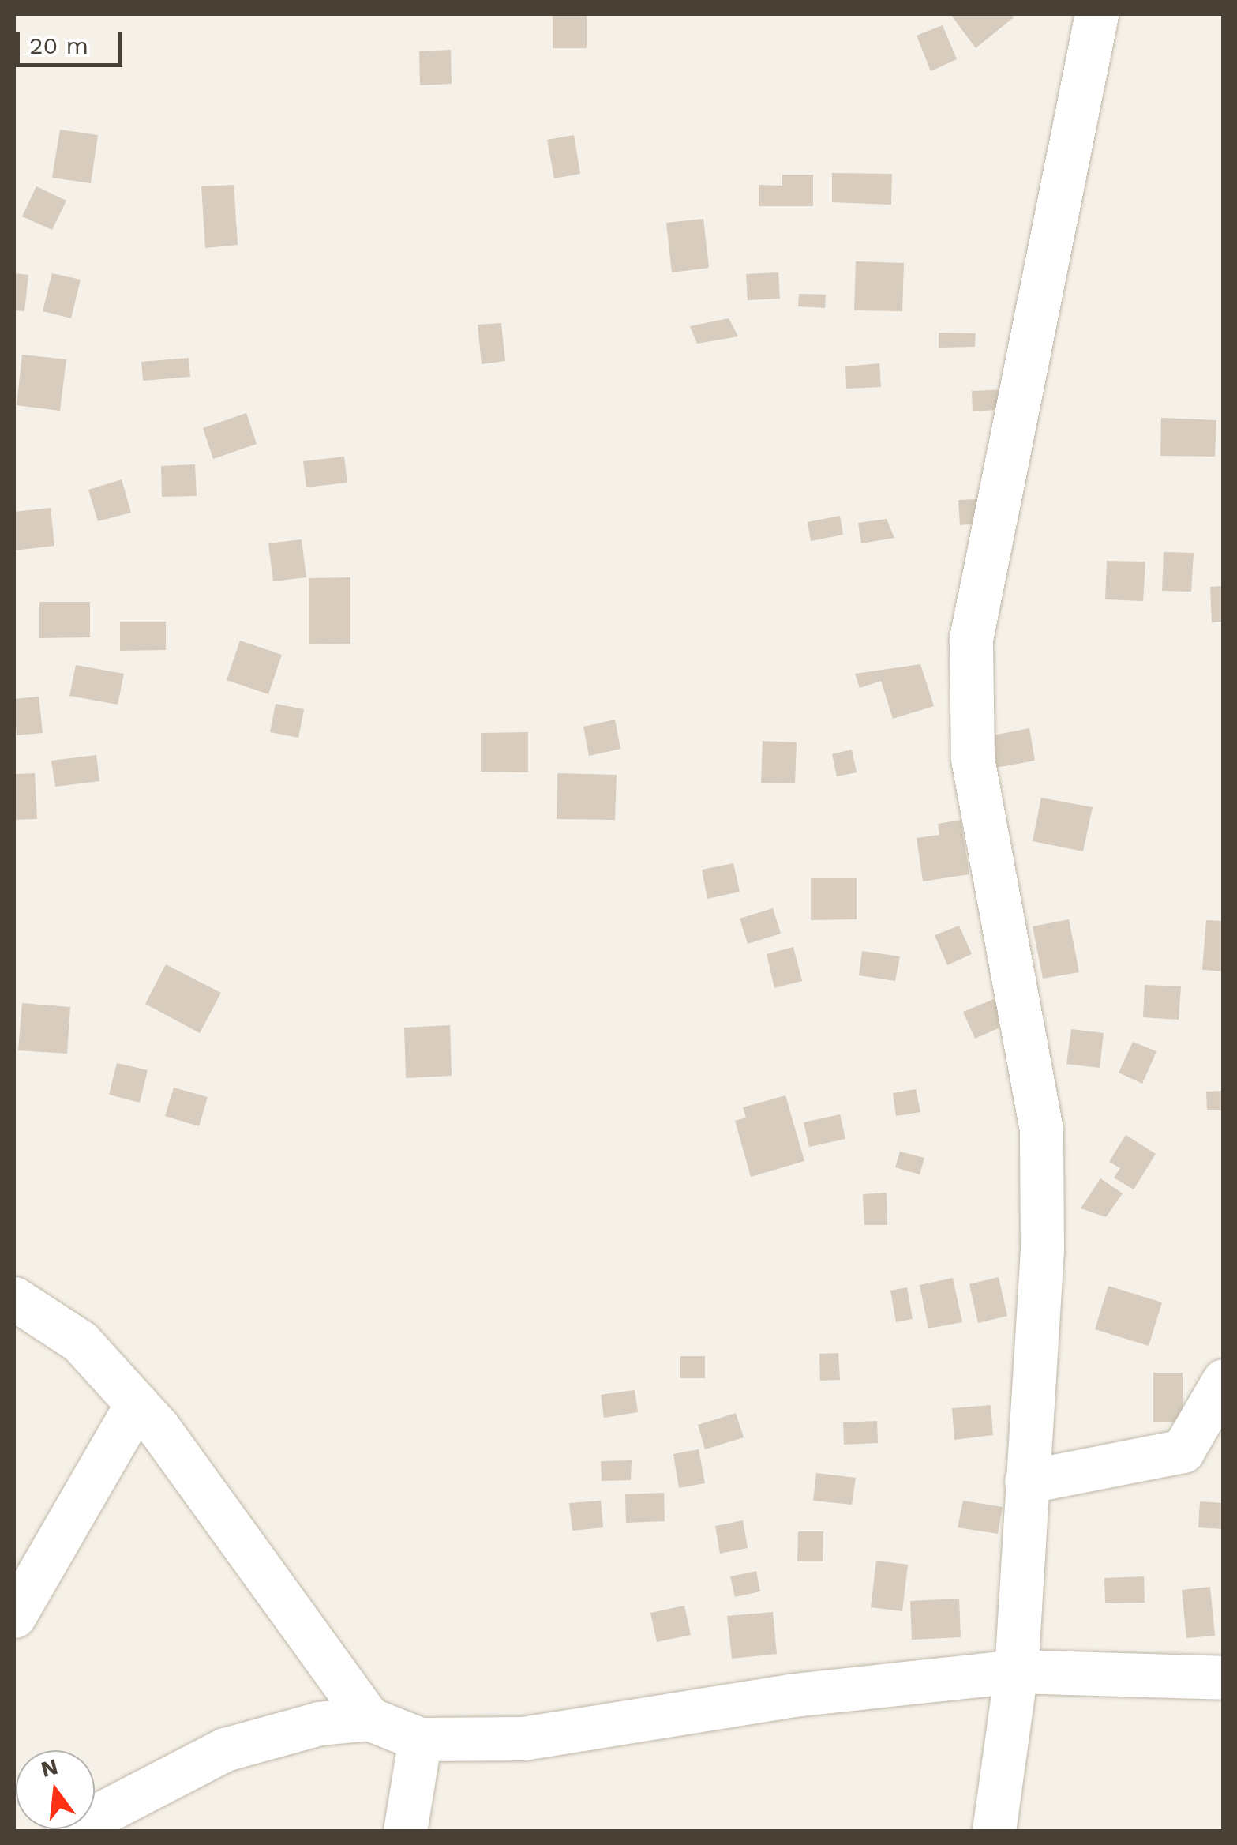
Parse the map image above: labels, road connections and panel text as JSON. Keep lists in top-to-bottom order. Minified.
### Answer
{"scale_bar":"20 m","north":"top"}
